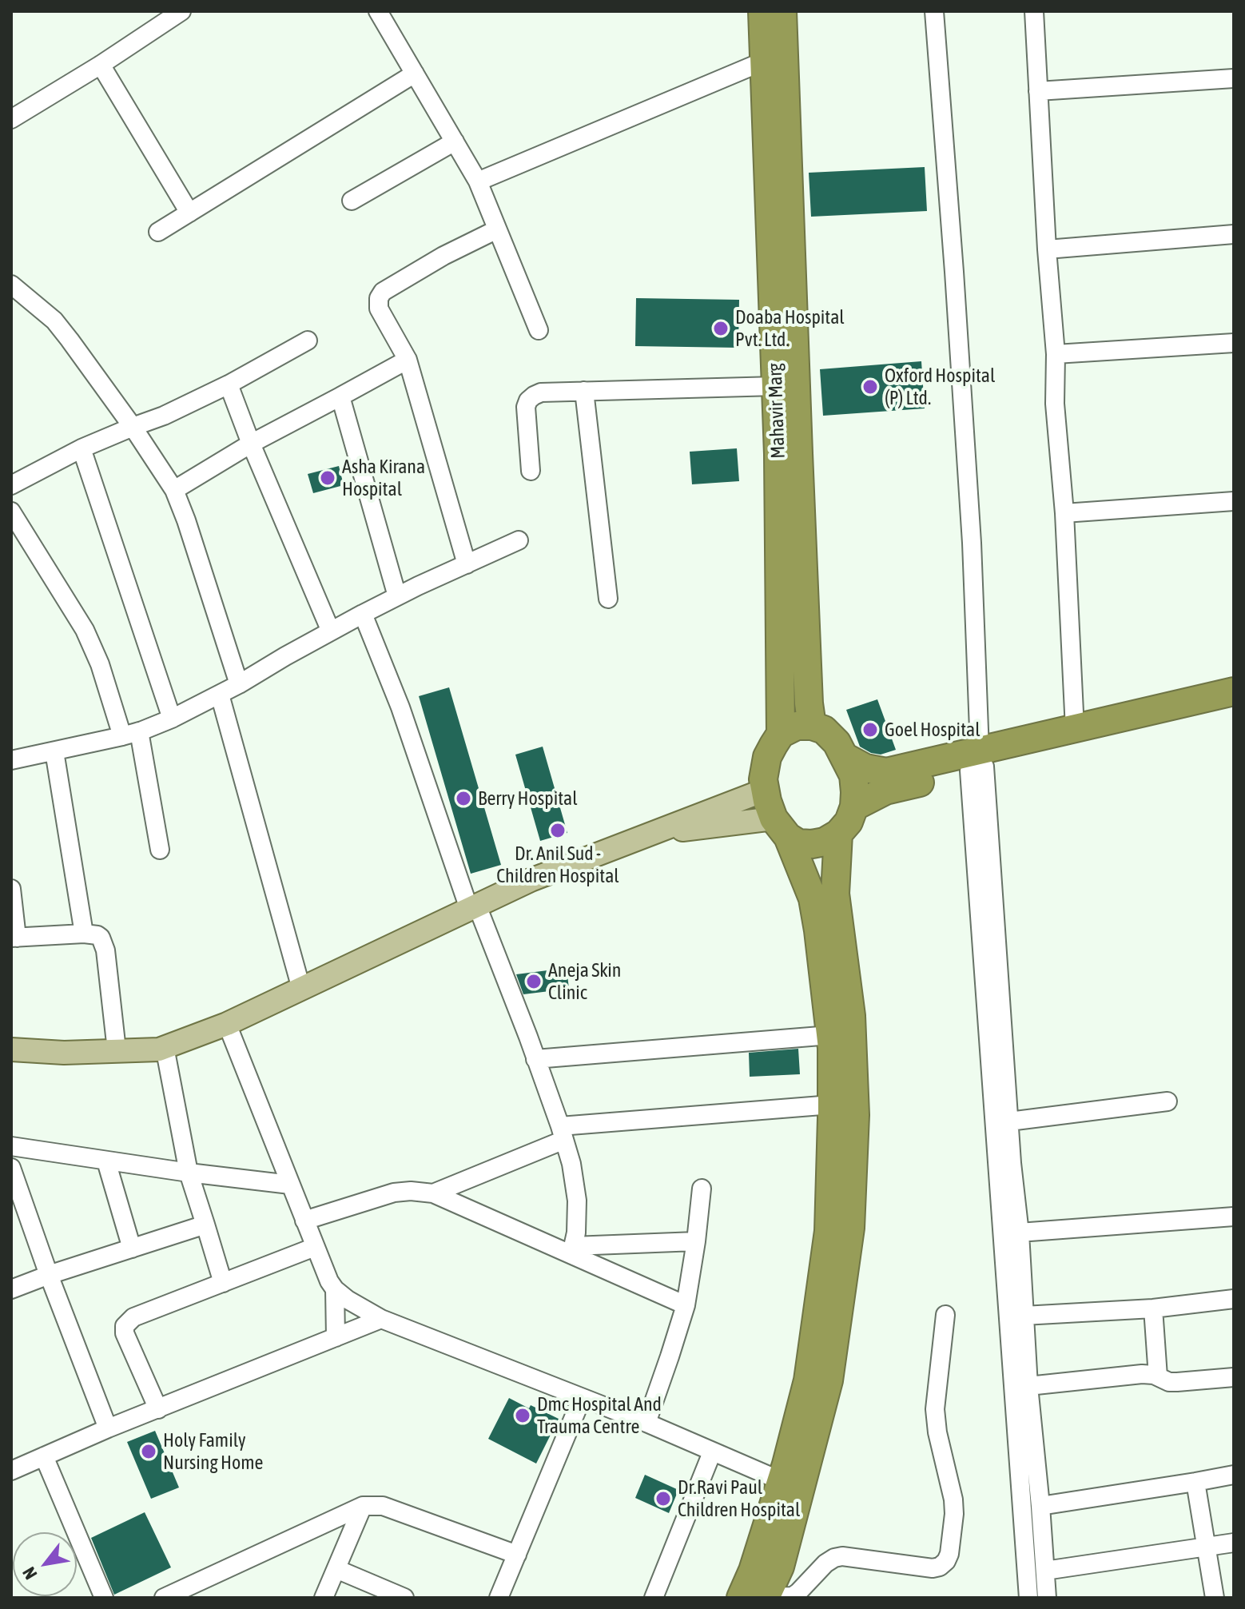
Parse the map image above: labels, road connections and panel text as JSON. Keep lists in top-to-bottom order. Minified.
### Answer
{"streets":{"highway":["Mahavir Marg"]},"places":["Doaba Hospital Pvt. Ltd.","Oxford Hospital (P) Ltd.","Asha Kirana Hospital","Goel Hospital","Berry Hospital","Dr. Anil Sud - Children Hospital","Aneja Skin Clinic","Dmc Hospital And Trauma Centre","Holy Family Nursing Home","Dr.Ravi Paul Children Hospital"],"north":"bottom left"}
